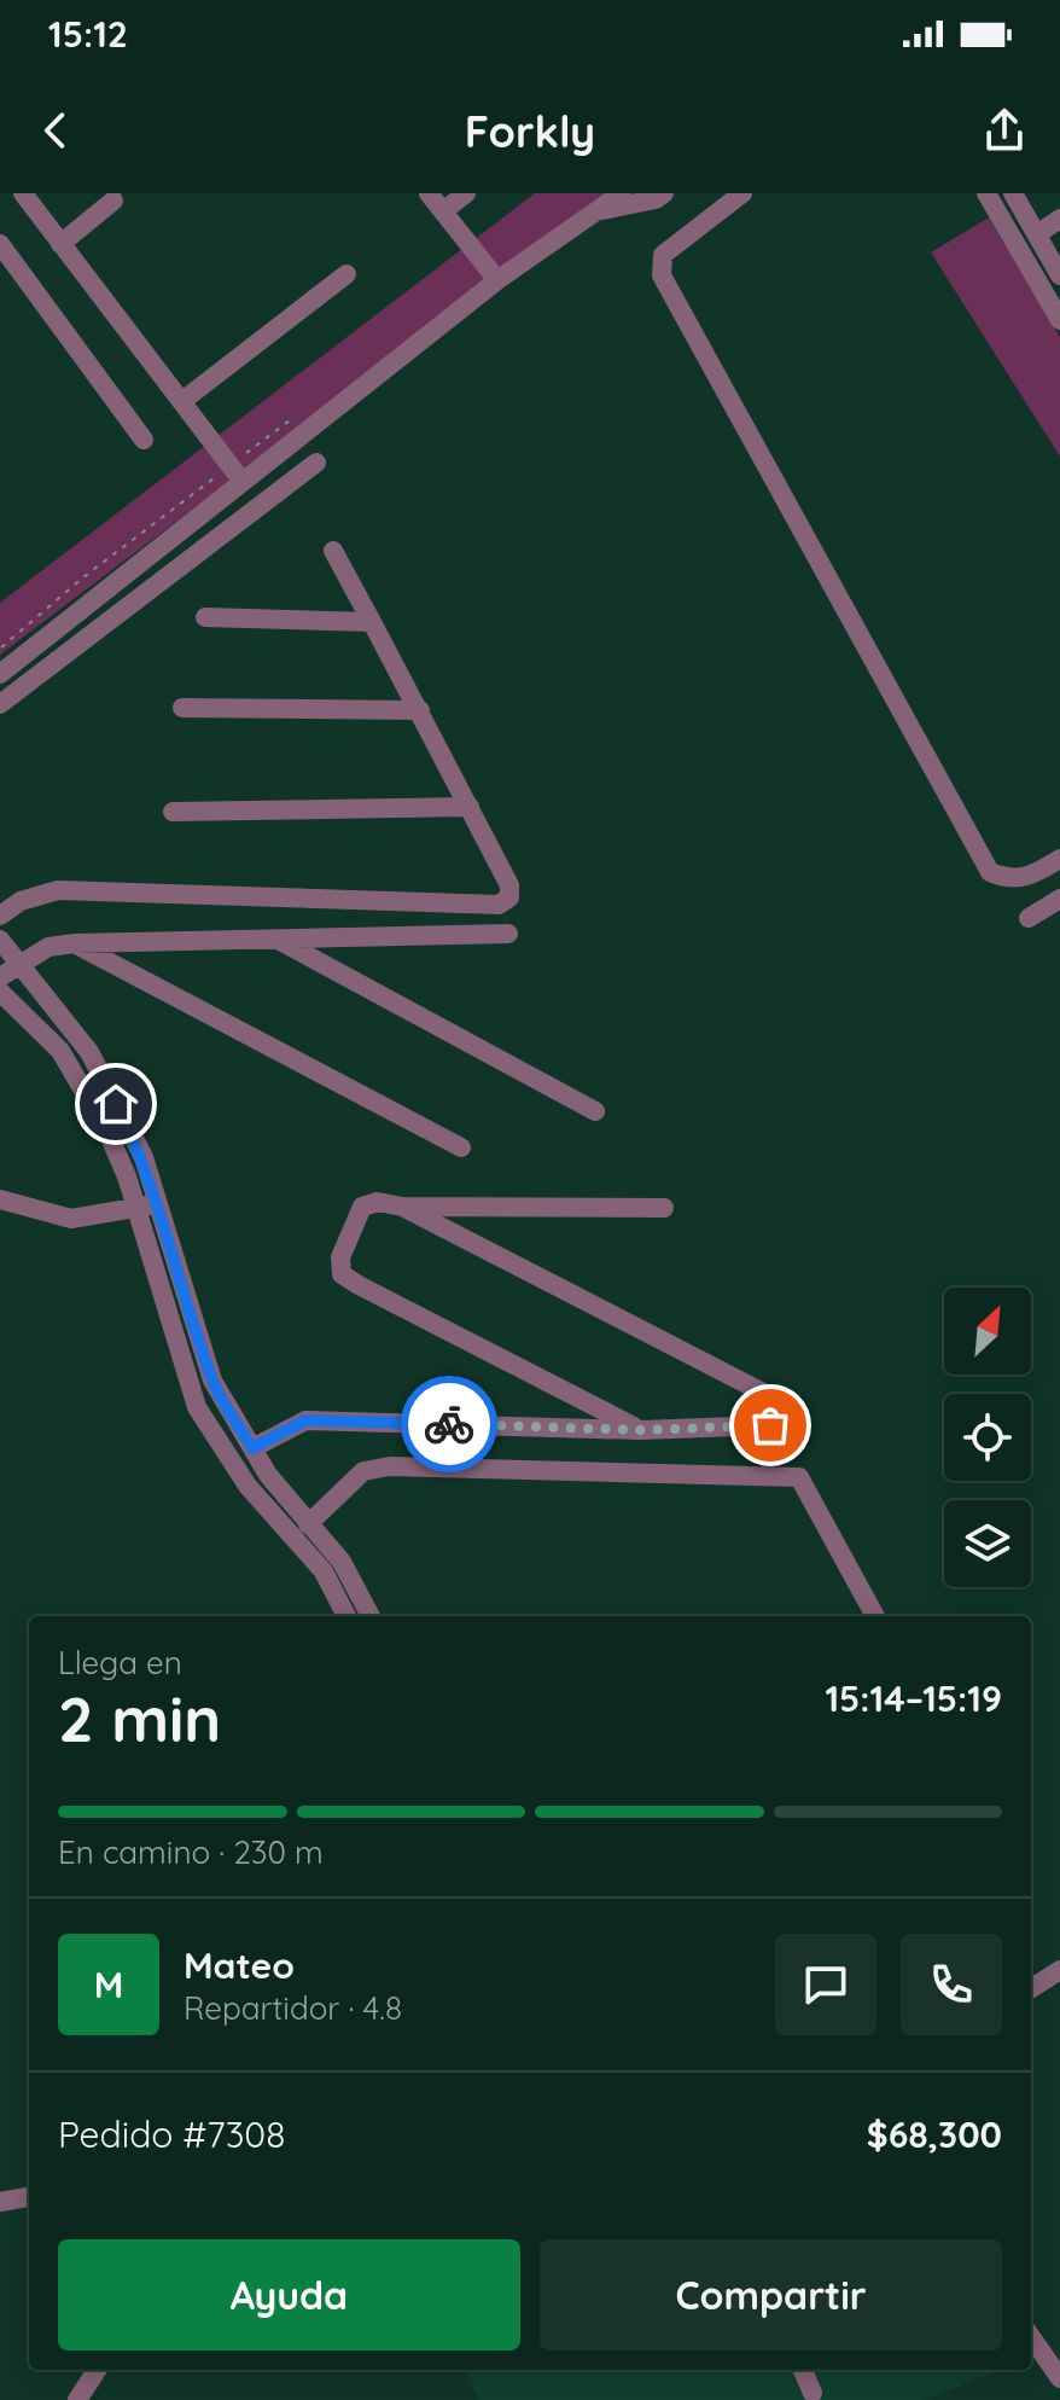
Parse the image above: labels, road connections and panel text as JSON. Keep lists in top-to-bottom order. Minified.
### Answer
{"north":"top right","page":{"status":"15:12","header":"Forkly","heading":["2 min","Llega en","15:14–15:19"],"panel":["Mateo","Repartidor · 4.8","Pedido #7308","$68,300"],"bar":"En camino · 230 m","round":"M","buttons":["Ayuda","Compartir"]}}
